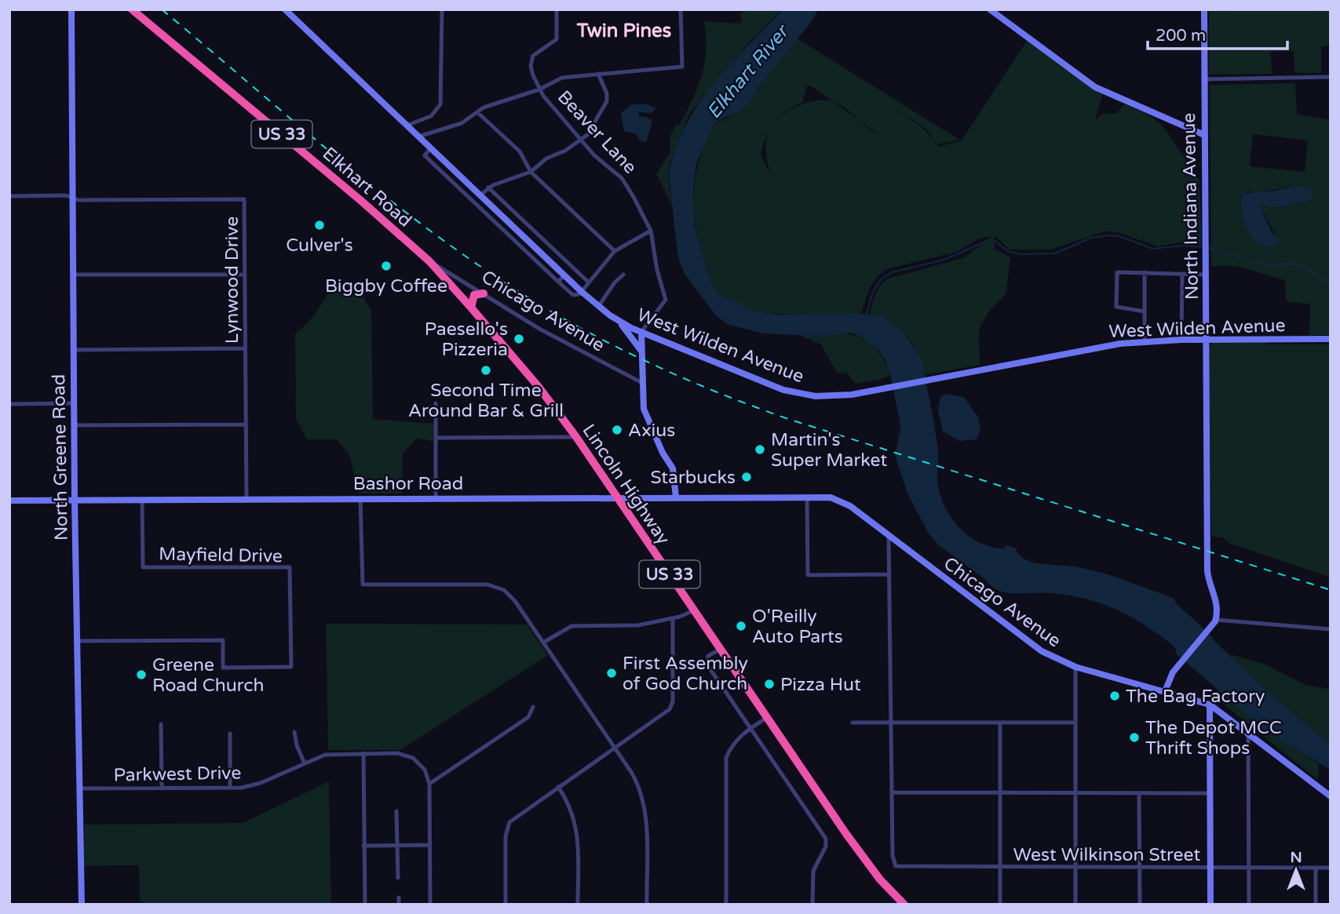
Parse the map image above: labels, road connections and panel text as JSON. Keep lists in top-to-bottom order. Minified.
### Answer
{"streets":{"highway":["US 33","Elkhart Road","Lincoln Highway"],"street":["Beaver Lane","North Indiana Avenue","Lynwood Drive","Chicago Avenue","West Wilden Avenue","North Greene Road","Bashor Road","Mayfield Drive","Parkwest Drive","West Wilkinson Street"]},"crossings":[["Beaver Lane","West Wilden Avenue"],["US 33","Lincoln Highway"],["Elkhart Road","Chicago Avenue"],["Elkhart Road","Lincoln Highway"],["North Indiana Avenue","West Wilden Avenue"],["Lynwood Drive","North Greene Road"],["Lynwood Drive","Bashor Road"],["Chicago Avenue","Bashor Road"],["Chicago Avenue","Lincoln Highway"],["North Greene Road","Bashor Road"],["North Greene Road","Mayfield Drive"],["North Greene Road","Parkwest Drive"],["Bashor Road","Lincoln Highway"],["Bashor Road","Mayfield Drive"]],"districts":["Twin Pines"],"water":["Elkhart River"],"places":["Culver's","Biggby Coffee","Paesello's Pizzeria","Second Time Around Bar & Grill","Axius","Martin's Super Market","Starbucks","O'Reilly Auto Parts","First Assembly of God Church","Greene Road Church","Pizza Hut","The Bag Factory","The Depot MCC Thrift Shops"],"scale_bar":"200 m","north":"top"}
